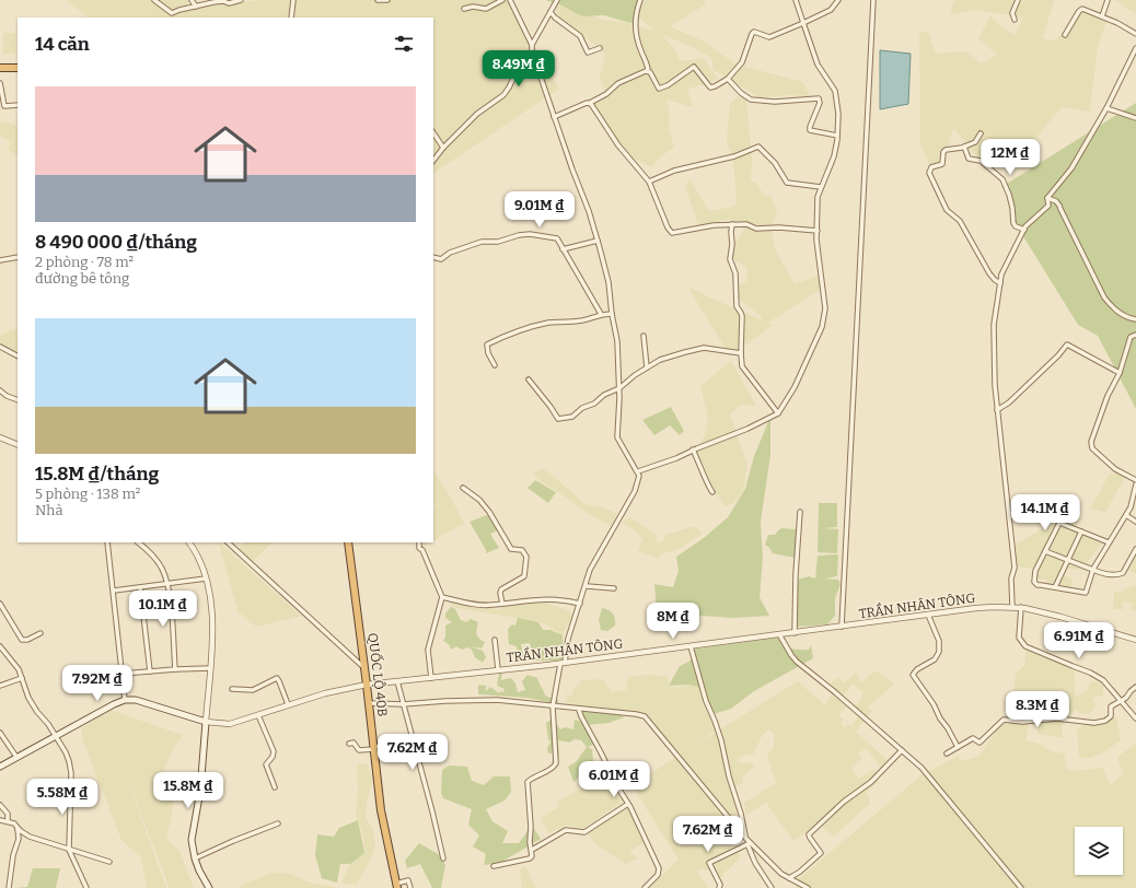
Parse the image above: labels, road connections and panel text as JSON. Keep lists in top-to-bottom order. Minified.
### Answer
{"streets":{"highway":["QUỐC LỘ 40B"],"street":["TRẦN NHÂN TÔNG"]},"crossings":[["TRẦN NHÂN TÔNG","QUỐC LỘ 40B"]],"page":{"heading":"14 căn","price":["8.49M ₫","12M ₫","9.01M ₫","14.1M ₫","10.1M ₫","8M ₫","6.91M ₫","7.92M ₫","8.3M ₫","7.62M ₫","6.01M ₫","15.8M ₫","5.58M ₫","7.62M ₫"],"list":[{"name":"8 490 000 ₫/tháng","note":"2 phòng · 78 m² · đường bê tông"},{"name":"15.8M ₫/tháng","note":"5 phòng · 138 m² · Nhà"}]}}
